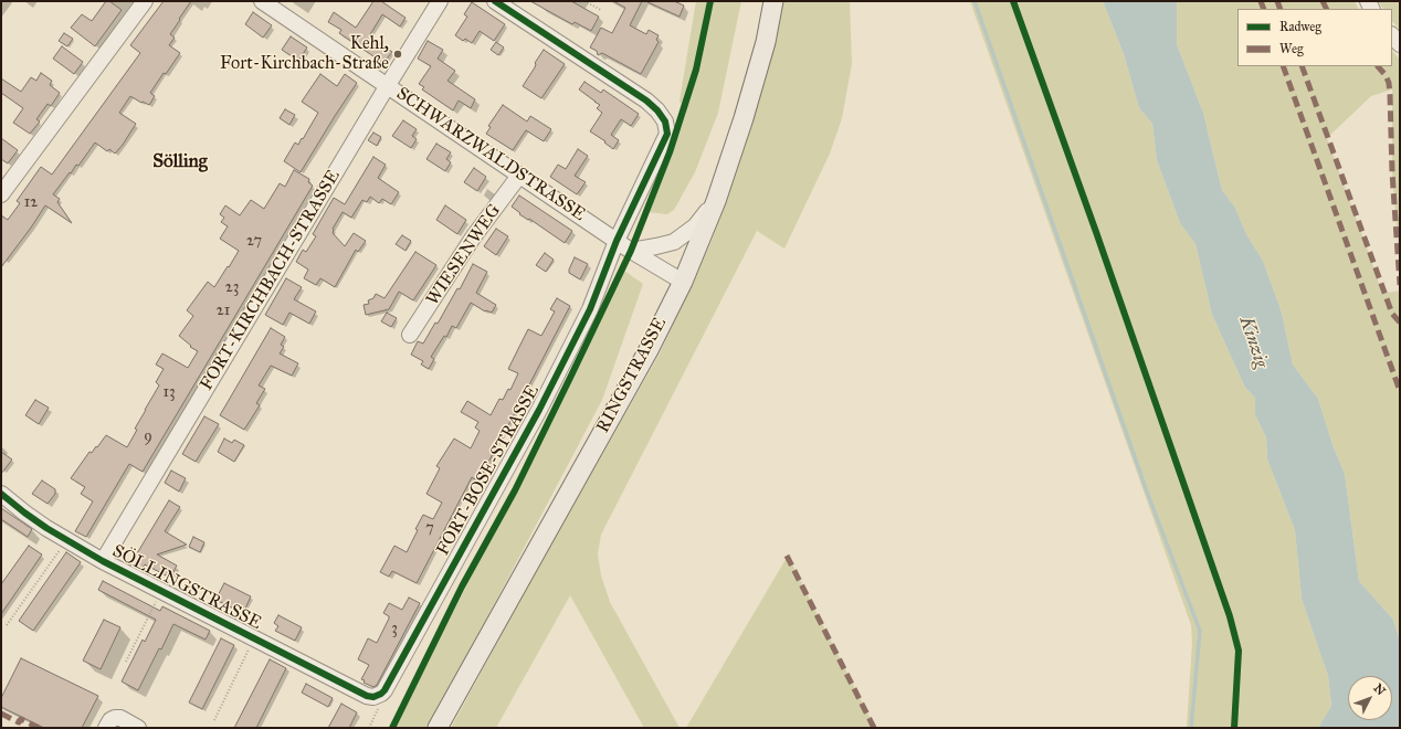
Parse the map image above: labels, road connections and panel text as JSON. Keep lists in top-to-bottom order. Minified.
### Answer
{"streets":{"main road":["RINGSTRASSE"],"street":["SCHWARZWALDSTRASSE","WIESENWEG","FORT-KIRCHBACH-STRASSE","FORT-BOSE-STRASSE","SÖLLINGSTRASSE"]},"crossings":[["SCHWARZWALDSTRASSE","WIESENWEG"],["SCHWARZWALDSTRASSE","FORT-KIRCHBACH-STRASSE"],["SCHWARZWALDSTRASSE","RINGSTRASSE"],["SCHWARZWALDSTRASSE","FORT-BOSE-STRASSE"],["FORT-KIRCHBACH-STRASSE","SÖLLINGSTRASSE"],["FORT-BOSE-STRASSE","SÖLLINGSTRASSE"]],"districts":["Sölling"],"water":["Kinzig"],"places":["Kehl, Fort-Kirchbach-Straße"],"house_numbers":["12","27","23","21","13","9","7","3"],"legend":["Radweg","Weg"],"north":"top right"}
